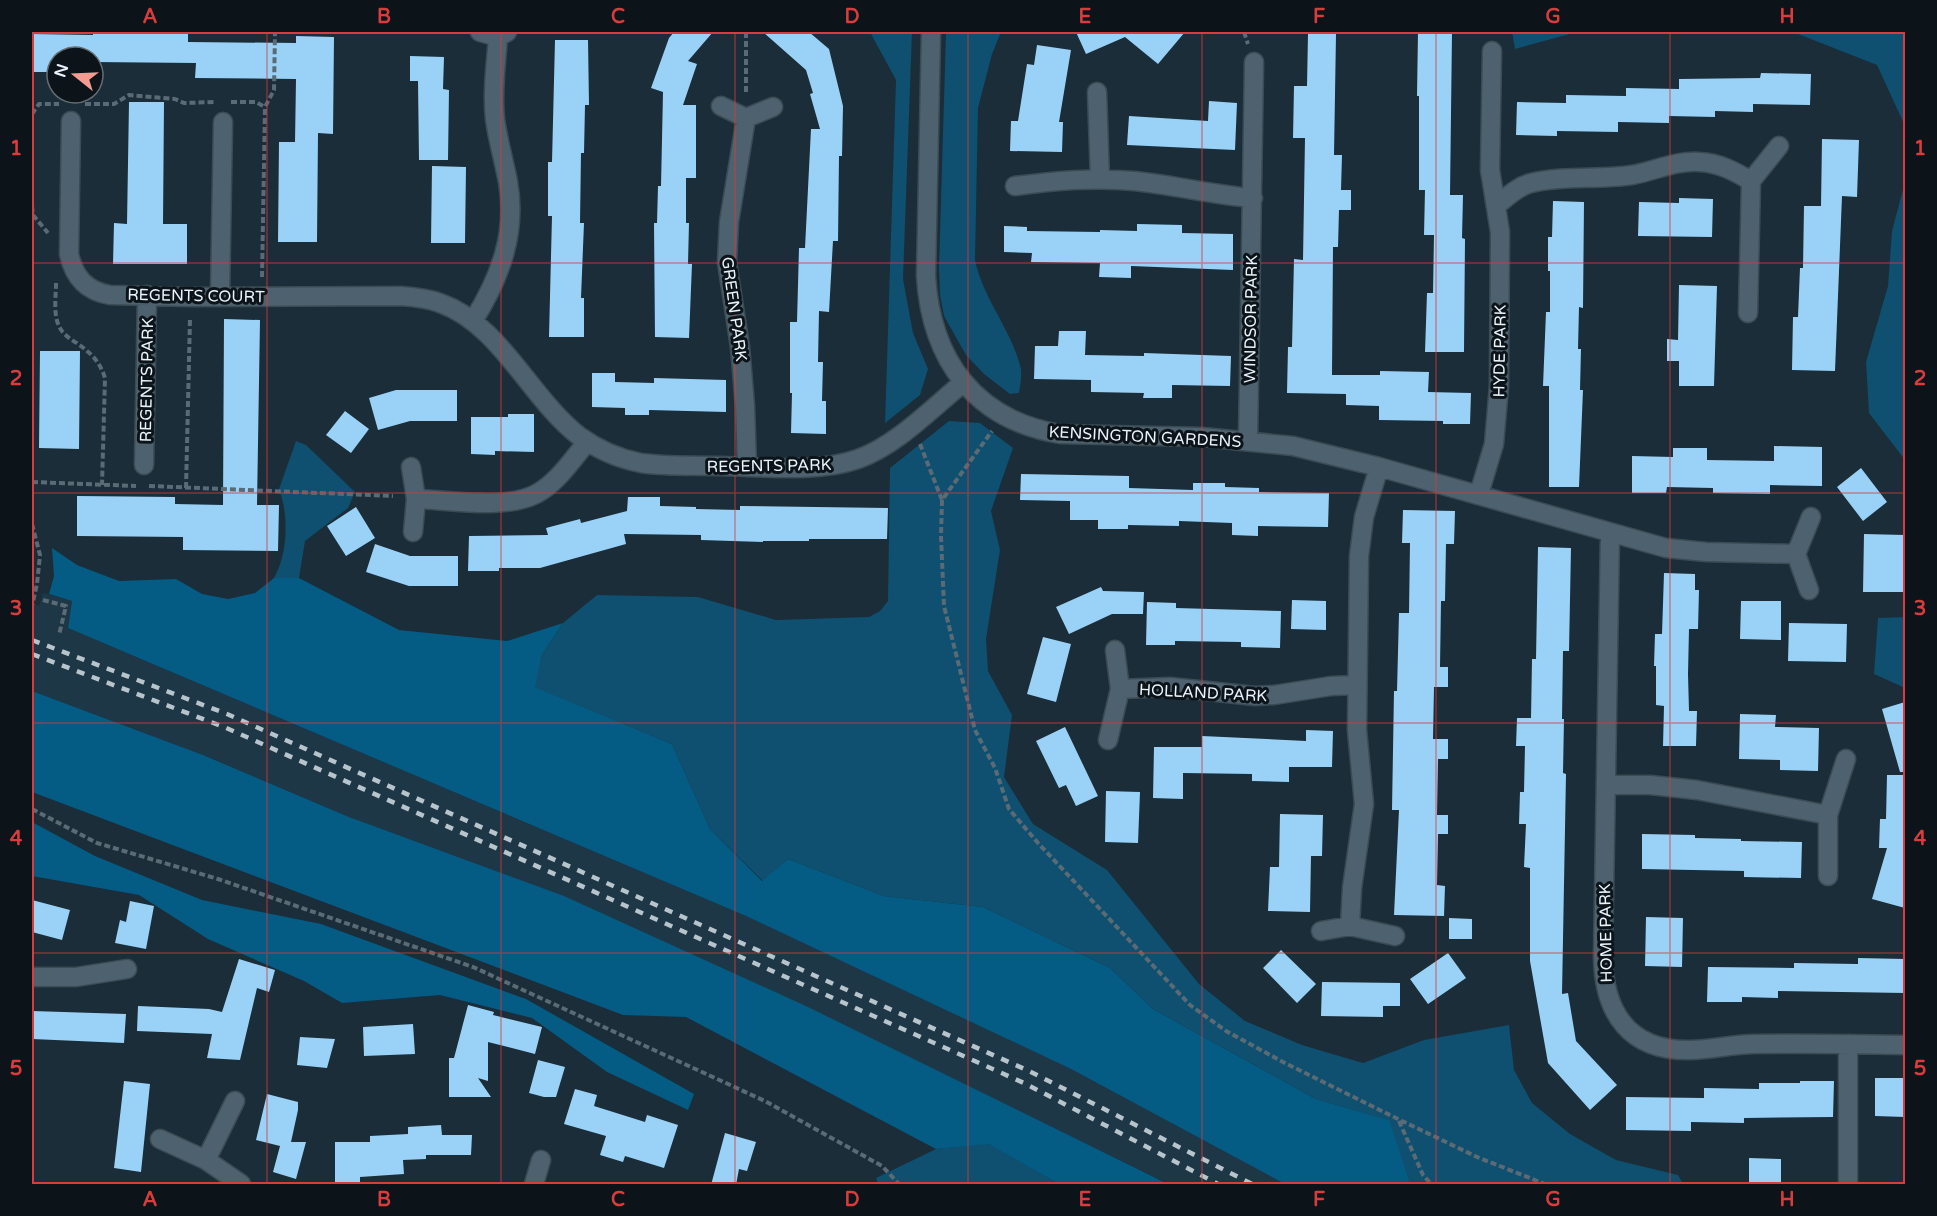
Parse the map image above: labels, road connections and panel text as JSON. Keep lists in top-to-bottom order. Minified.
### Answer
{"streets":{"street":["REGENTS COURT","GREEN PARK","WINDSOR PARK","HYDE PARK","REGENTS PARK","KENSINGTON GARDENS","HOLLAND PARK","HOME PARK"]},"crossings":[["REGENTS COURT","REGENTS PARK"],["GREEN PARK","REGENTS PARK"],["WINDSOR PARK","KENSINGTON GARDENS"],["HYDE PARK","KENSINGTON GARDENS"],["REGENTS PARK","KENSINGTON GARDENS"],["KENSINGTON GARDENS","HOME PARK"]],"north":"left","grid":{"columns":["A","B","C","D","E","F","G","H"],"rows":["1","2","3","4","5"]}}
